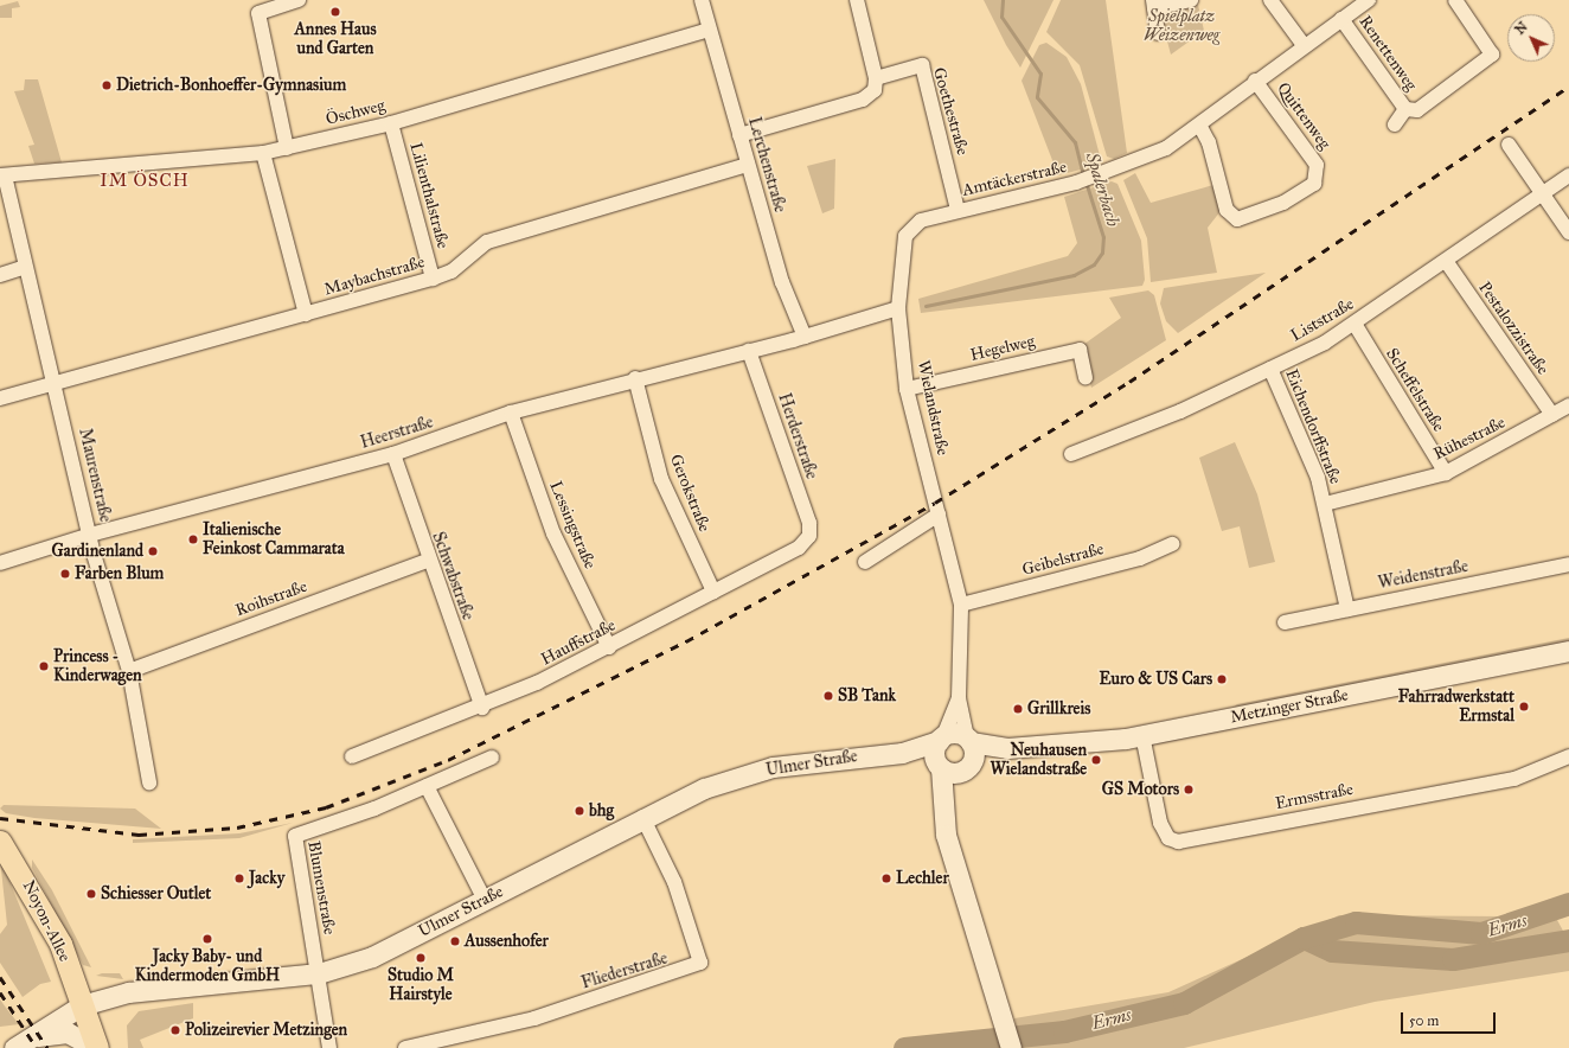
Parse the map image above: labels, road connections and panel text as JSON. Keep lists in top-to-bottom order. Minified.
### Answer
{"streets":{"main road":["Noyon-Allee"],"street":["Renettenweg","Goethestraße","Öschweg","Quittenweg","Lerchenstraße","Amtäckerstraße","Lilienthalstraße","Maybachstraße","Liststraße","Pestalozzistraße","Hegelweg","Scheffelstraße","Wielandstraße","Eichendorffstraße","Heerstraße","Herderstraße","Rühestraße","Maurenstraße","Gerokstraße","Lessingstraße","Geibelstraße","Weidenstraße","Schwabstraße","Roihstraße","Hauffstraße","Metzinger Straße","Ulmer Straße","Ermsstraße","Blumenstraße","Fliederstraße"]},"crossings":[["Renettenweg","Amtäckerstraße"],["Goethestraße","Amtäckerstraße"],["Öschweg","Lerchenstraße"],["Öschweg","Lilienthalstraße"],["Öschweg","Maurenstraße"],["Quittenweg","Amtäckerstraße"],["Lerchenstraße","Maybachstraße"],["Lerchenstraße","Heerstraße"],["Amtäckerstraße","Wielandstraße"],["Lilienthalstraße","Maybachstraße"],["Maybachstraße","Maurenstraße"],["Liststraße","Pestalozzistraße"],["Liststraße","Scheffelstraße"],["Liststraße","Eichendorffstraße"],["Pestalozzistraße","Rühestraße"],["Hegelweg","Wielandstraße"],["Scheffelstraße","Rühestraße"],["Wielandstraße","Geibelstraße"],["Wielandstraße","Metzinger Straße"],["Wielandstraße","Ulmer Straße"],["Eichendorffstraße","Rühestraße"],["Eichendorffstraße","Weidenstraße"],["Heerstraße","Herderstraße"],["Heerstraße","Maurenstraße"],["Heerstraße","Gerokstraße"],["Heerstraße","Lessingstraße"],["Heerstraße","Schwabstraße"],["Herderstraße","Hauffstraße"],["Maurenstraße","Roihstraße"],["Gerokstraße","Hauffstraße"],["Lessingstraße","Hauffstraße"],["Schwabstraße","Roihstraße"],["Schwabstraße","Hauffstraße"],["Metzinger Straße","Ulmer Straße"],["Metzinger Straße","Ermsstraße"],["Ulmer Straße","Blumenstraße"],["Ulmer Straße","Noyon-Allee"],["Ulmer Straße","Fliederstraße"]],"districts":["IM ÖSCH"],"water":["Spalerbach","Erms"],"parks":["Spielplatz Weizenweg"],"places":["Annes Haus und Garten","Dietrich-Bonhoeffer-Gymnasium","Italienische Feinkost Cammarata","Gardinenland","Farben Blum","Princess - Kinderwagen","Euro & US Cars","SB Tank","Fahrradwerkstatt Ermstal","Grillkreis","Neuhausen Wielandstraße","GS Motors","bhg","Jacky","Lechler","Schiesser Outlet","Jacky Baby- und Kindermoden GmbH","Aussenhofer","Studio M Hairstyle","Polizeirevier Metzingen"],"scale_bar":"50 m","north":"top left"}
